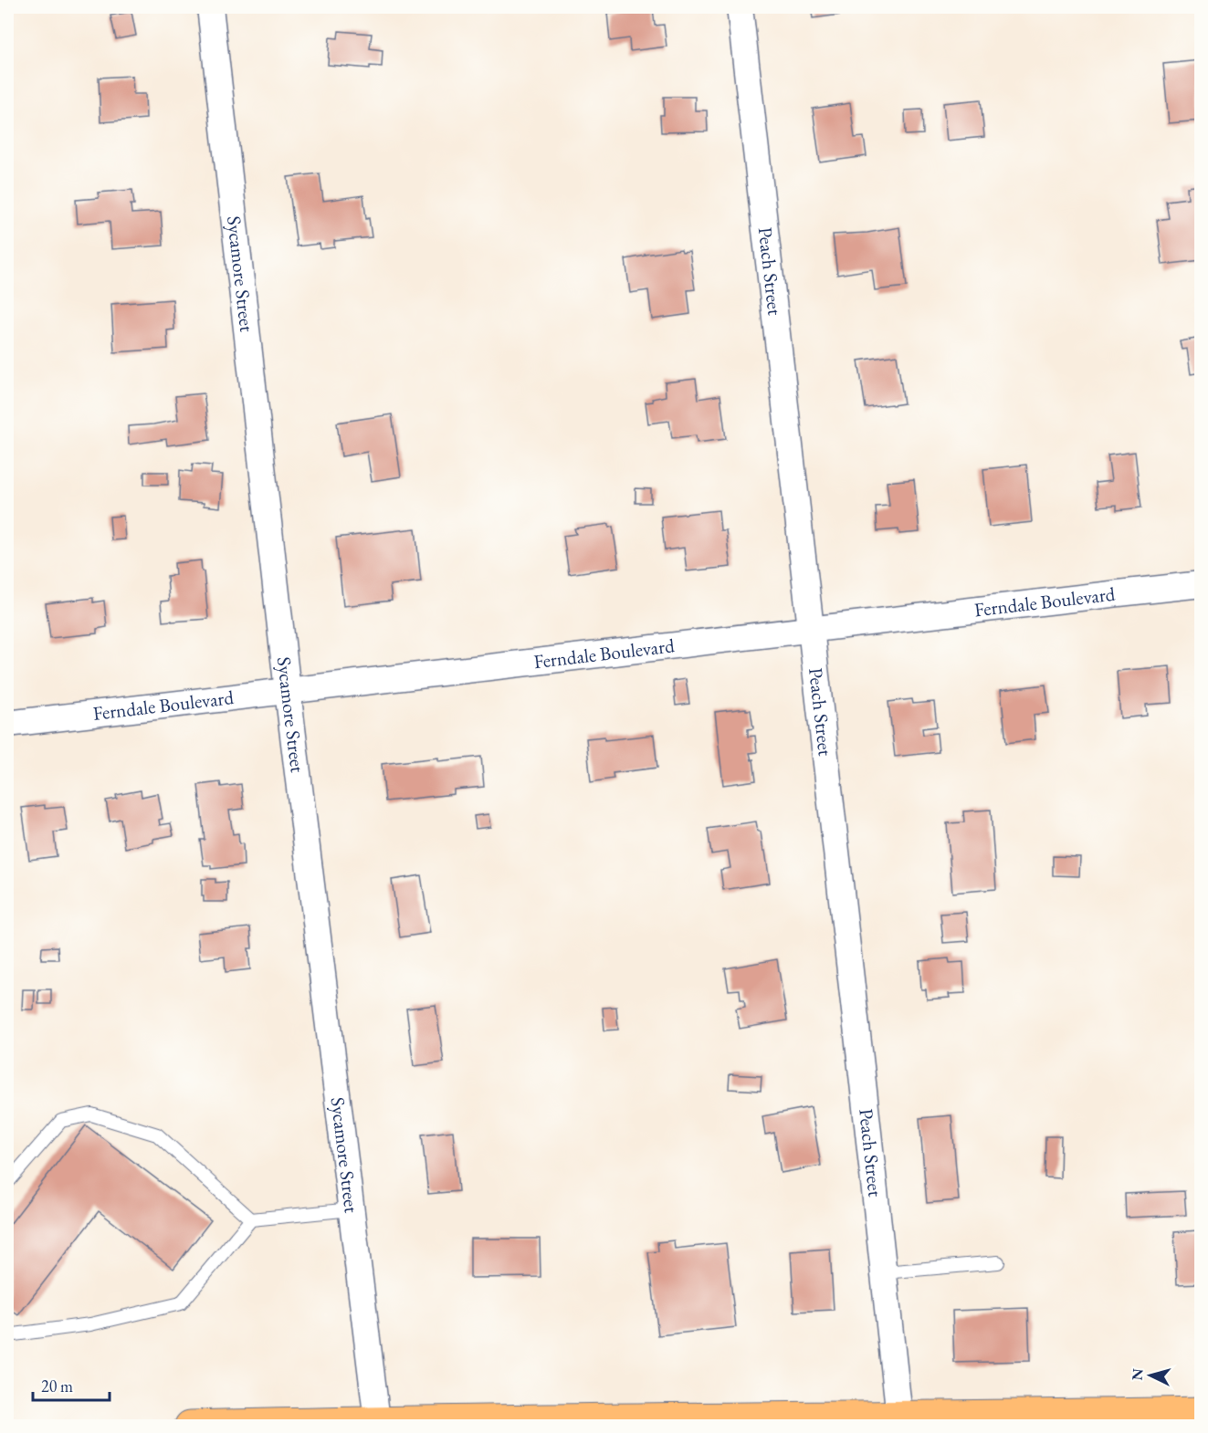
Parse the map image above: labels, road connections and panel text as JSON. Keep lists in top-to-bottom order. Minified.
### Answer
{"streets":{"street":["Peach Street","Sycamore Street","Ferndale Boulevard"]},"crossings":[["Peach Street","Ferndale Boulevard"],["Sycamore Street","Ferndale Boulevard"]],"scale_bar":"20 m","north":"left"}
